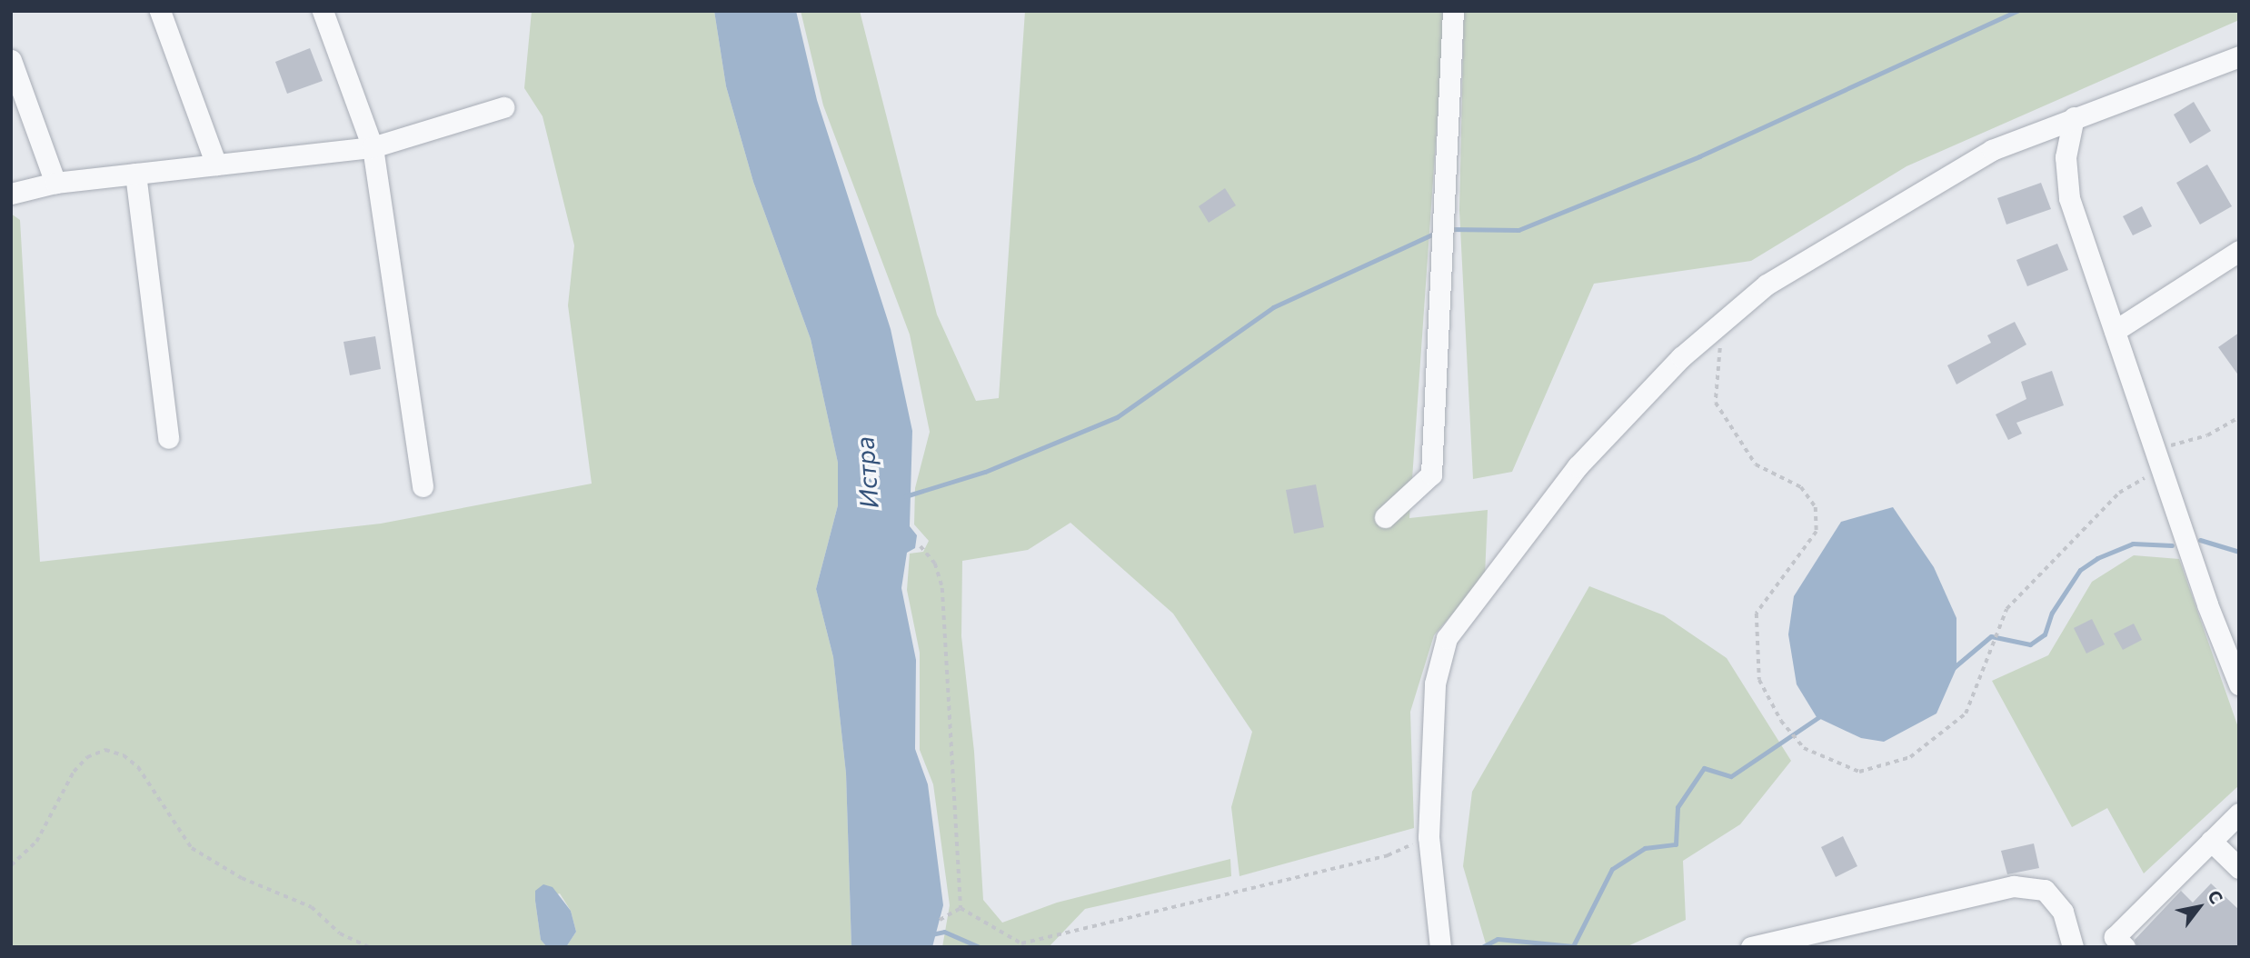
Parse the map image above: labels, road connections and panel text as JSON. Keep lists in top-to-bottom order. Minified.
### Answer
{"water":["Истра"],"north":"top right"}
